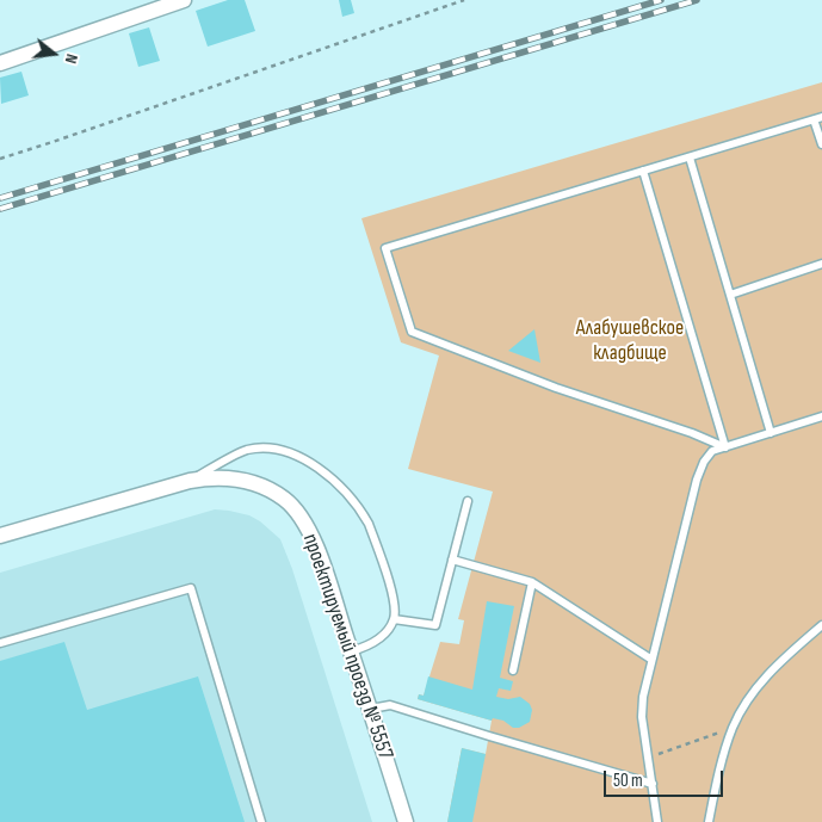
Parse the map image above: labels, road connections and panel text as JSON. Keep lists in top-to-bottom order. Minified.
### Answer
{"streets":{"street":["проектируемый проезд № 5557"]},"parks":["Алабушевское кладбище"],"scale_bar":"50 m","north":"right"}
